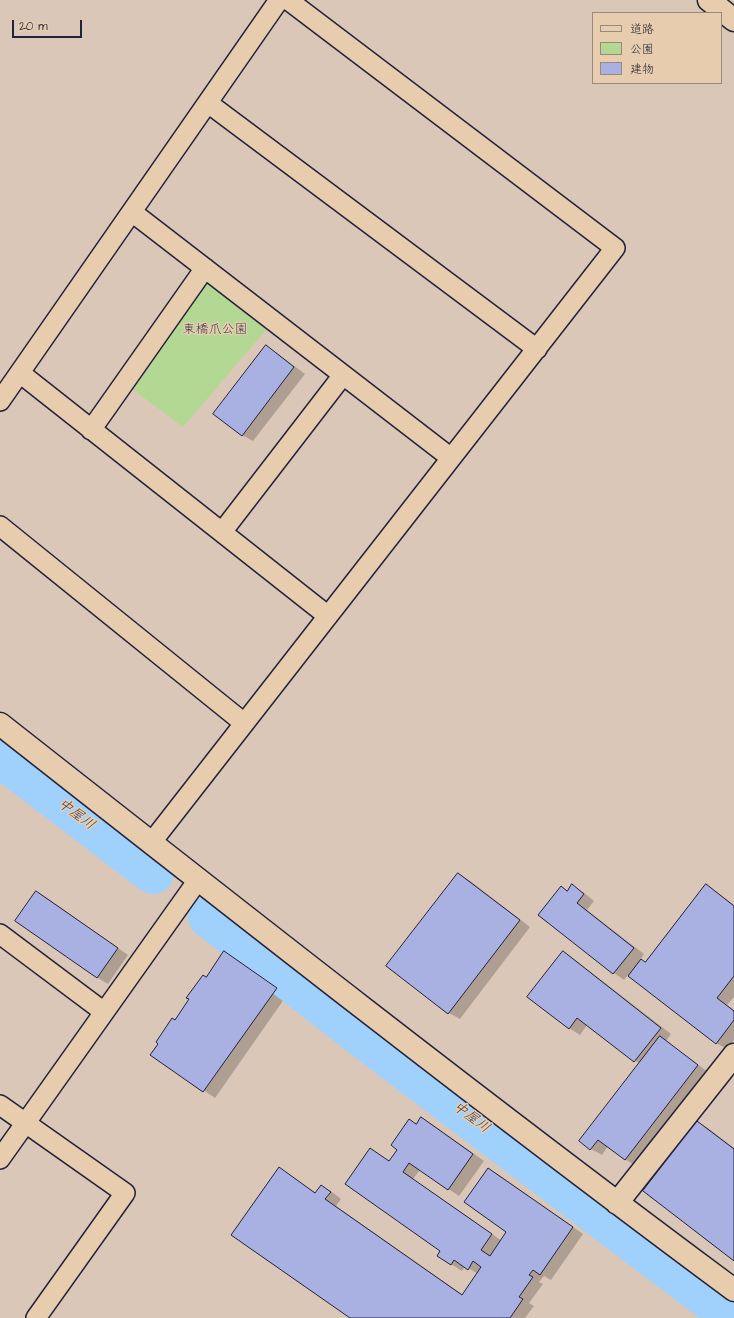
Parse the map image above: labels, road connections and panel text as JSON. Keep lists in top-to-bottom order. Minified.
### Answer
{"water":["中屋川"],"parks":["東橋爪公園"],"legend":["道路","公園","建物"],"scale_bar":"20 m"}
